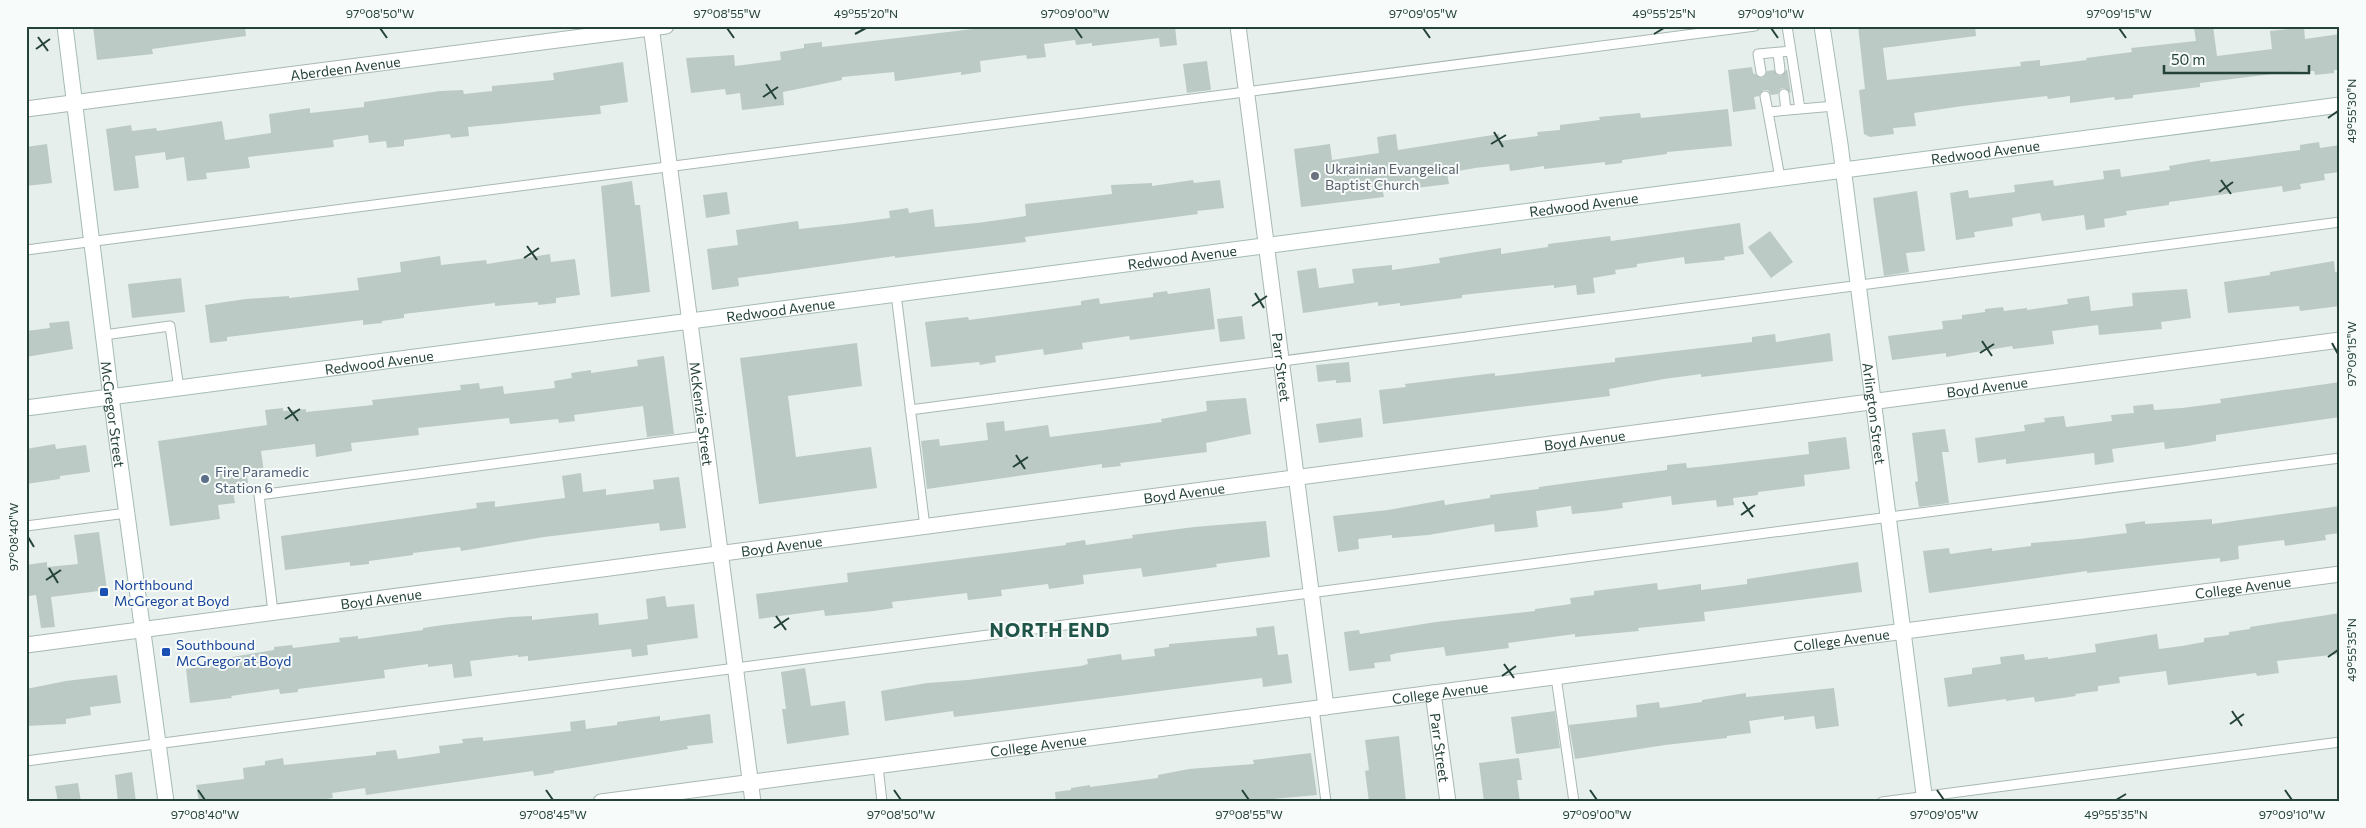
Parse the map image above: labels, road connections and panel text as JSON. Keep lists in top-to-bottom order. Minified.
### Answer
{"streets":{"street":["Aberdeen Avenue","Redwood Avenue","Parr Street","Boyd Avenue","McGregor Street","McKenzie Street","Arlington Street","College Avenue"]},"crossings":[["Aberdeen Avenue","McGregor Street"],["Aberdeen Avenue","McKenzie Street"],["Redwood Avenue","Parr Street"],["Redwood Avenue","McGregor Street"],["Redwood Avenue","McKenzie Street"],["Redwood Avenue","Arlington Street"],["Parr Street","Boyd Avenue"],["Parr Street","College Avenue"],["Boyd Avenue","McGregor Street"],["Boyd Avenue","McKenzie Street"],["Boyd Avenue","Arlington Street"],["McKenzie Street","College Avenue"],["Arlington Street","College Avenue"]],"districts":["NORTH END"],"places":{"other":["Ukrainian Evangelical Baptist Church","Fire Paramedic Station 6"],"transit":["Northbound McGregor at Boyd","Southbound McGregor at Boyd"]},"scale_bar":"50 m","coordinates":["97°08'50\"W","97°08'55\"W","49°55'20\"N","97°09'00\"W","97°09'05\"W","49°55'25\"N","97°09'10\"W","97°09'15\"W","49°55'30\"N","97°08'40\"W","49°55'35\"N","97°08'45\"W"]}
